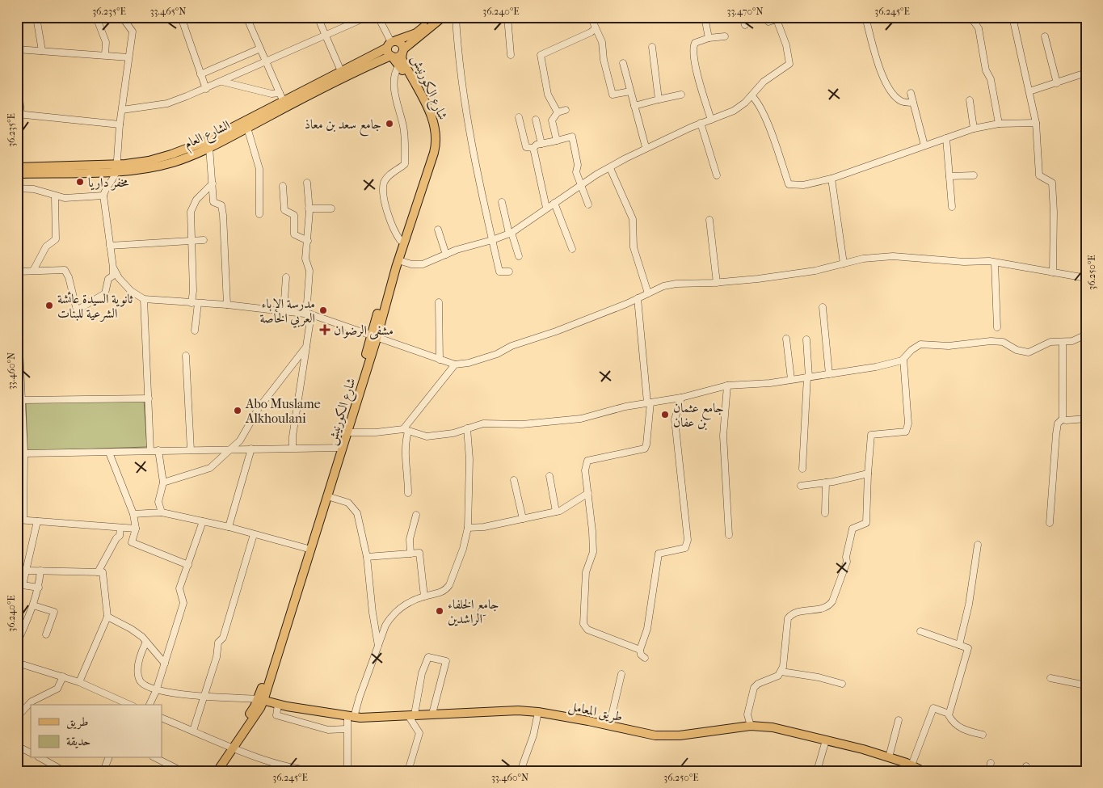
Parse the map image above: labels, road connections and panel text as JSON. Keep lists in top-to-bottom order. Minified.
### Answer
{"streets":{"main road":["شارع الكورنيش","الشارع العام","طريق المعامل"]},"crossings":[["شارع الكورنيش","الشارع العام"],["شارع الكورنيش","طريق المعامل"]],"places":{"other":["جامع سعد بن معاذ","مخفر داريا","ثانوية السيدة عائشة الشرعية للبنات","مدرسة الإباء العربي الخاصة","Abo Muslame Alkhoulani","جامع عثمان بن عفان","جامع الخلفاء الراشدين"],"health":["مشفى الرضوان"]},"legend":["طريق","حديقة"],"coordinates":["36.235°E","33.465°N","36.240°E","33.470°N","36.245°E","36.250°E","33.460°N"]}
